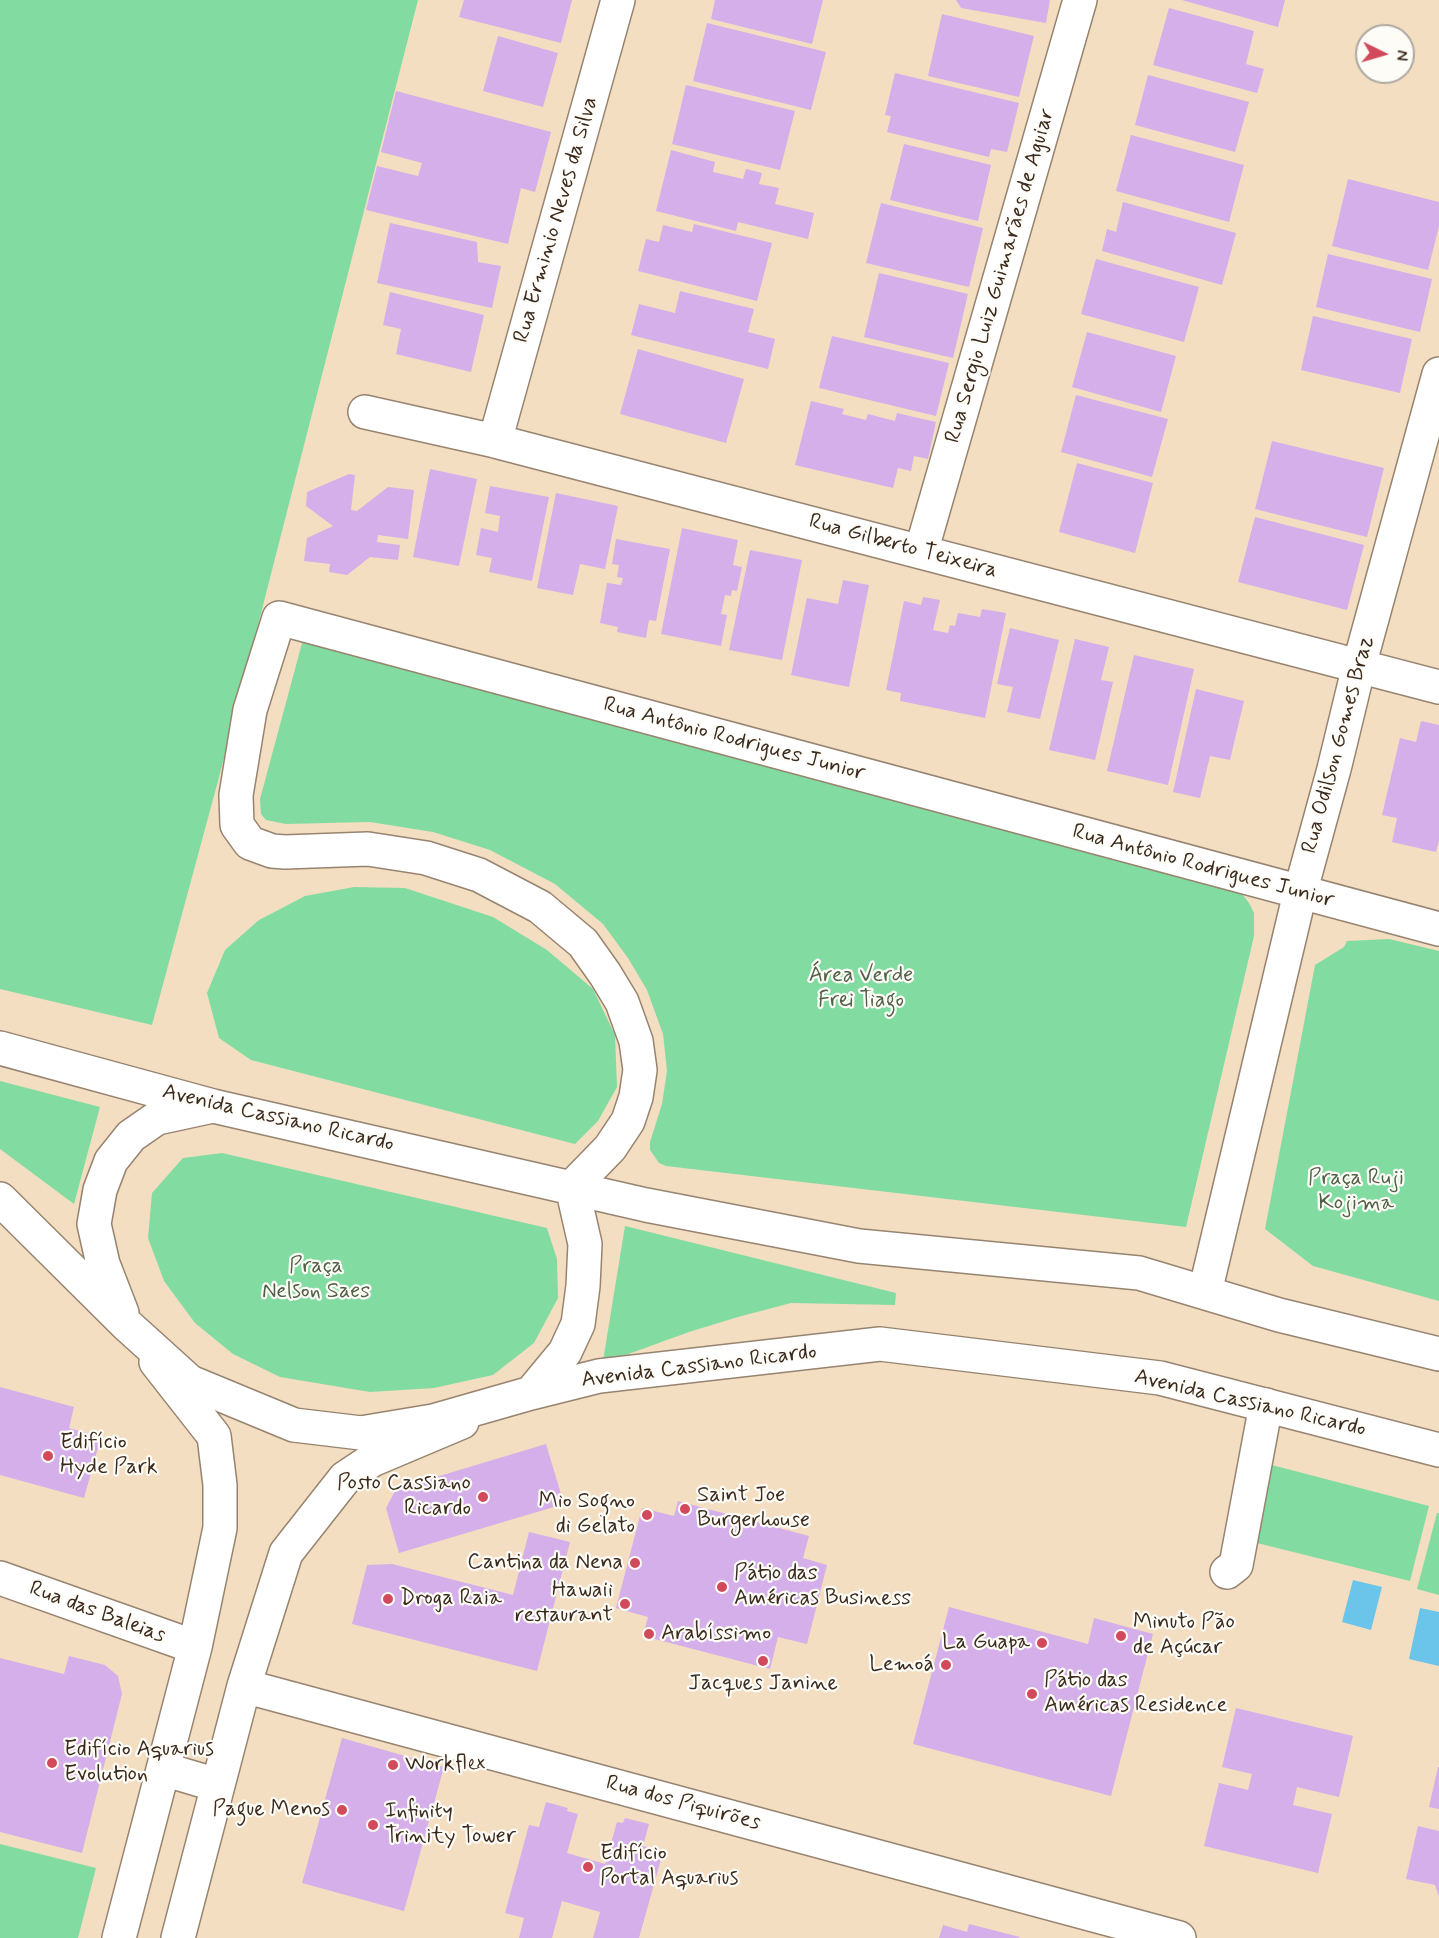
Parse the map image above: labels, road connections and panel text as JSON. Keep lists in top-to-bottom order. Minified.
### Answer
{"streets":{"street":["Rua Erminio Neves da Silva","Rua Sergio Luiz Guimarães de Aguiar","Rua Gilberto Teixeira","Rua Antônio Rodrigues Junior","Rua Odilson Gomes Braz","Avenida Cassiano Ricardo","Rua das Baleias","Rua dos Piquirões"]},"crossings":[["Rua Erminio Neves da Silva","Rua Gilberto Teixeira"],["Rua Sergio Luiz Guimarães de Aguiar","Rua Gilberto Teixeira"],["Rua Gilberto Teixeira","Rua Odilson Gomes Braz"],["Rua Antônio Rodrigues Junior","Rua Odilson Gomes Braz"],["Rua Antônio Rodrigues Junior","Avenida Cassiano Ricardo"],["Rua Odilson Gomes Braz","Avenida Cassiano Ricardo"]],"parks":["Área Verde Frei Tiago","Praça Ruji Kojima","Praça Nelson Saes"],"places":["Edifício Hyde Park","Posto Cassiano Ricardo","Saint Joe Burgerhouse","Mio Sogno di Gelato","Cantina da Nena","Pátio das Américas Business","Droga Raia","Hawaii restaurant","Arabíssimo","Minuto Pão de Açúcar","La Guapa","Jacques Janine","Lemoá","Pátio das Américas Residence","Edifício Aquarius Evolution","Workflex","Pague Menos","Infinity Trinity Tower","Edifício Portal Aquarius"],"north":"right"}
